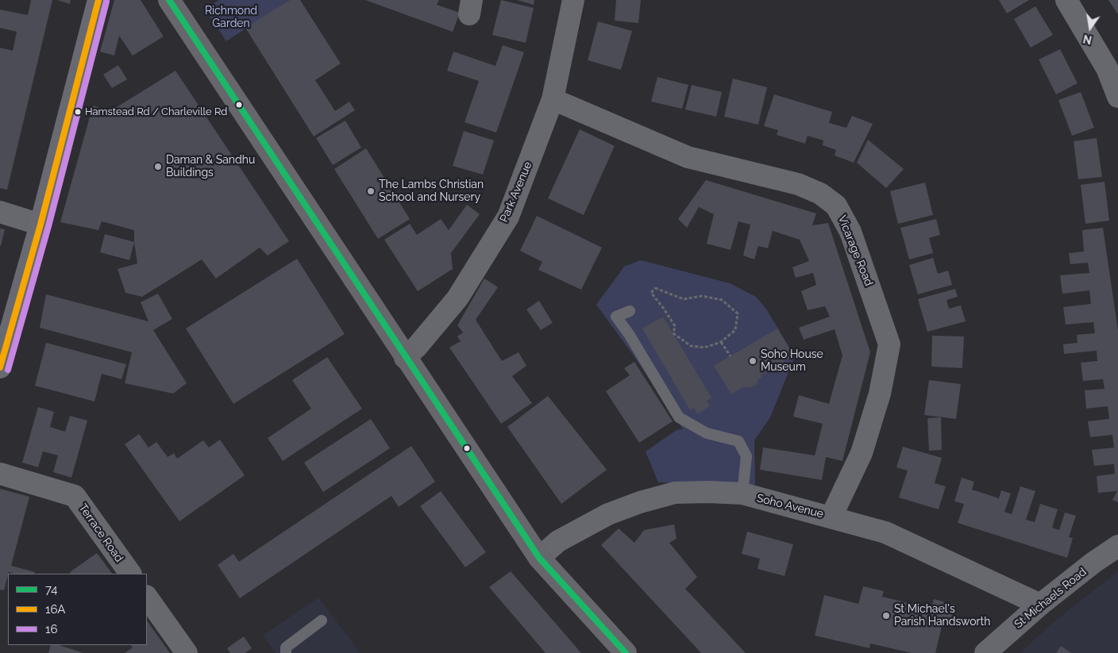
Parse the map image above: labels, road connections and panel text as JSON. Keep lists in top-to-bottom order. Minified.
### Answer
{"streets":{"street":["Park Avenue","Vicarage Road","Soho Avenue","Terrace Road","St Michaels Road"]},"crossings":[["Park Avenue","Vicarage Road"],["Vicarage Road","Soho Avenue"],["Soho Avenue","St Michaels Road"]],"parks":["Richmond Garden"],"places":["Hamstead Rd / Charleville Rd","Daman & Sandhu Buildings","The Lambs Christian School and Nursery","Soho House Museum","St Michael's Parish Handsworth"],"lines":["transit line 74","transit line 16A","transit line 16"],"legend":["74","16A","16"],"north":"bottom"}
